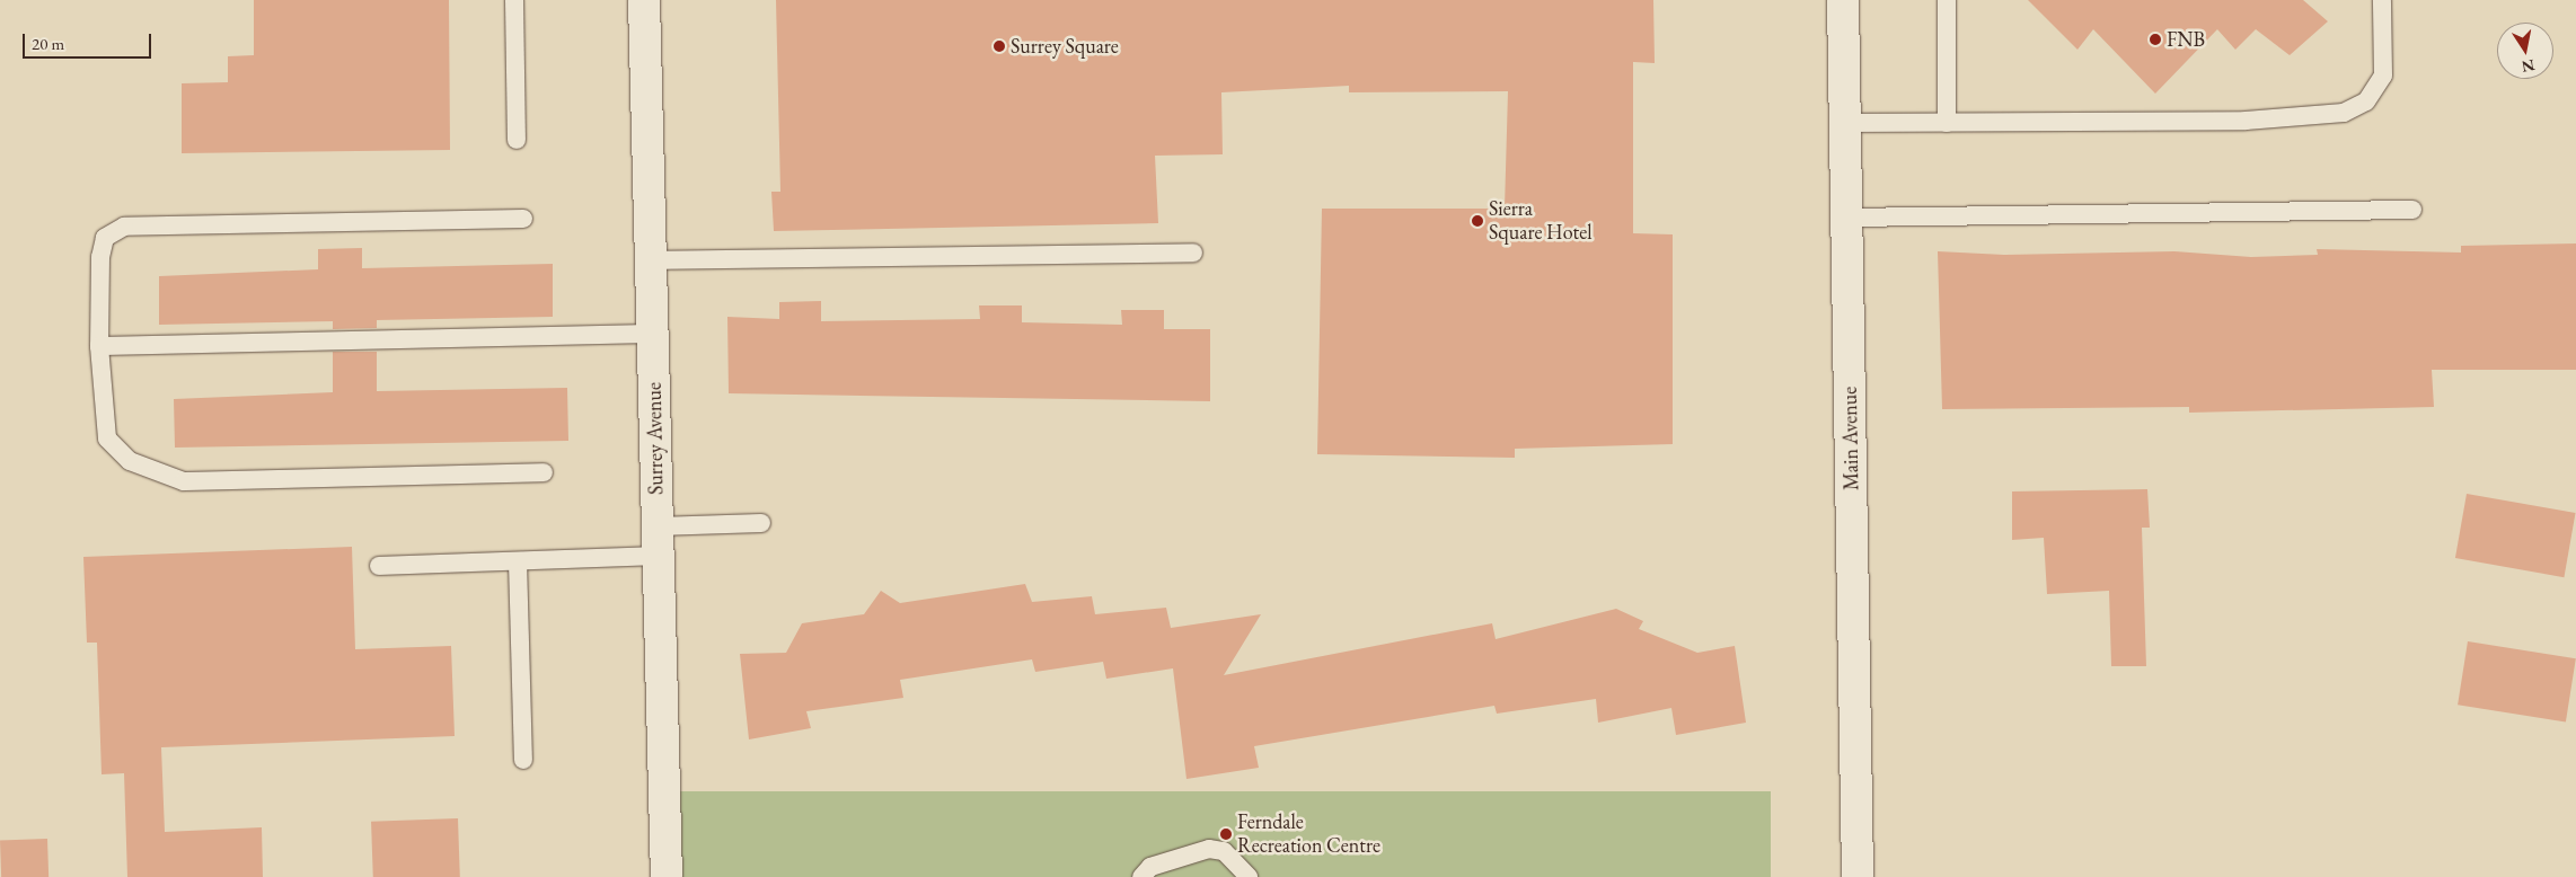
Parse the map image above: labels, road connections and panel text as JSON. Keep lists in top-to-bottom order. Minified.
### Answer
{"streets":{"street":["Surrey Avenue","Main Avenue"]},"places":["FNB","Surrey Square","Sierra Square Hotel","Ferndale Recreation Centre"],"scale_bar":"20 m","north":"bottom"}
